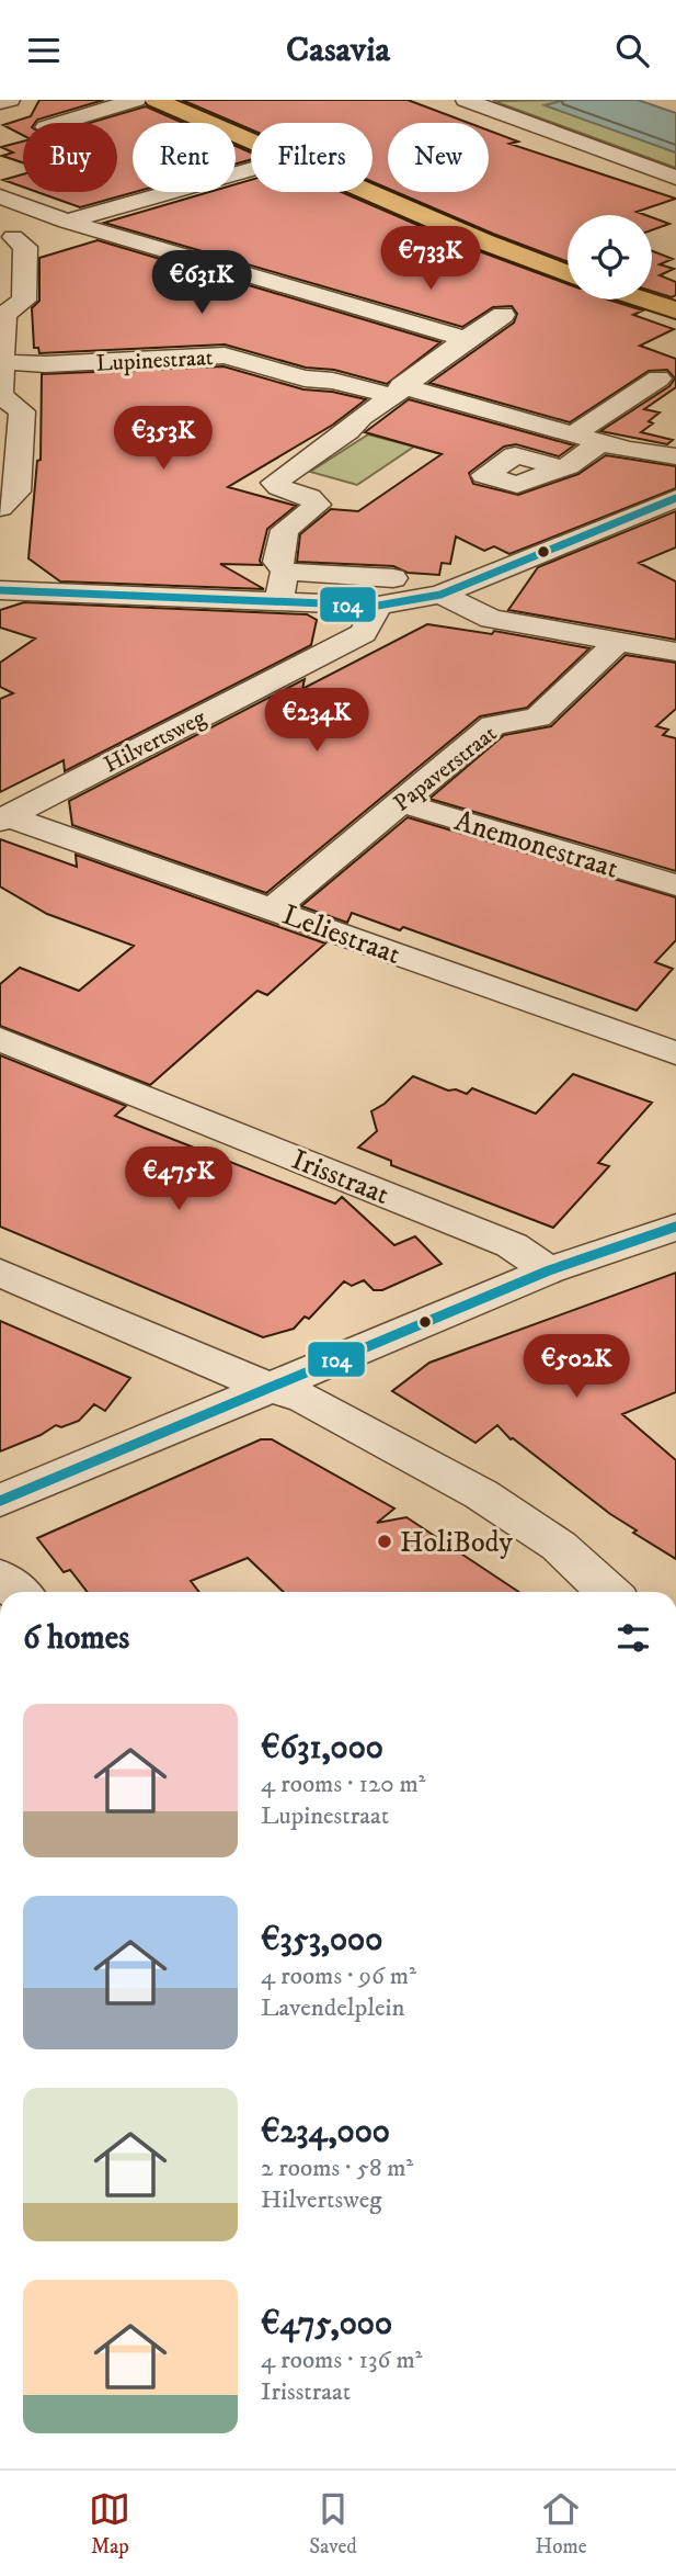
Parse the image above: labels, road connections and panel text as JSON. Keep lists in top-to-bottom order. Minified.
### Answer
{"streets":{"street":["Lupinestraat","Hilvertsweg","Papaverstraat","Anemonestraat","Leliestraat","Irisstraat"]},"crossings":[["Hilvertsweg","Leliestraat"],["Papaverstraat","Anemonestraat"],["Papaverstraat","Leliestraat"]],"places":["HoliBody"],"lines":["transit line 104"],"page":{"header":"Casavia","chip":["Buy","Rent","Filters","New"],"price":["€733K","€631K","€353K","€234K","€475K","€502K"],"heading":"6 homes","list":[{"name":"€631,000","note":"4 rooms · 120 m² · Lupinestraat"},{"name":"€353,000","note":"4 rooms · 96 m² · Lavendelplein"},{"name":"€234,000","note":"2 rooms · 58 m² · Hilvertsweg"},{"name":"€475,000","note":"4 rooms · 136 m² · Irisstraat"}],"tabs":["Map","Saved","Home"]}}
